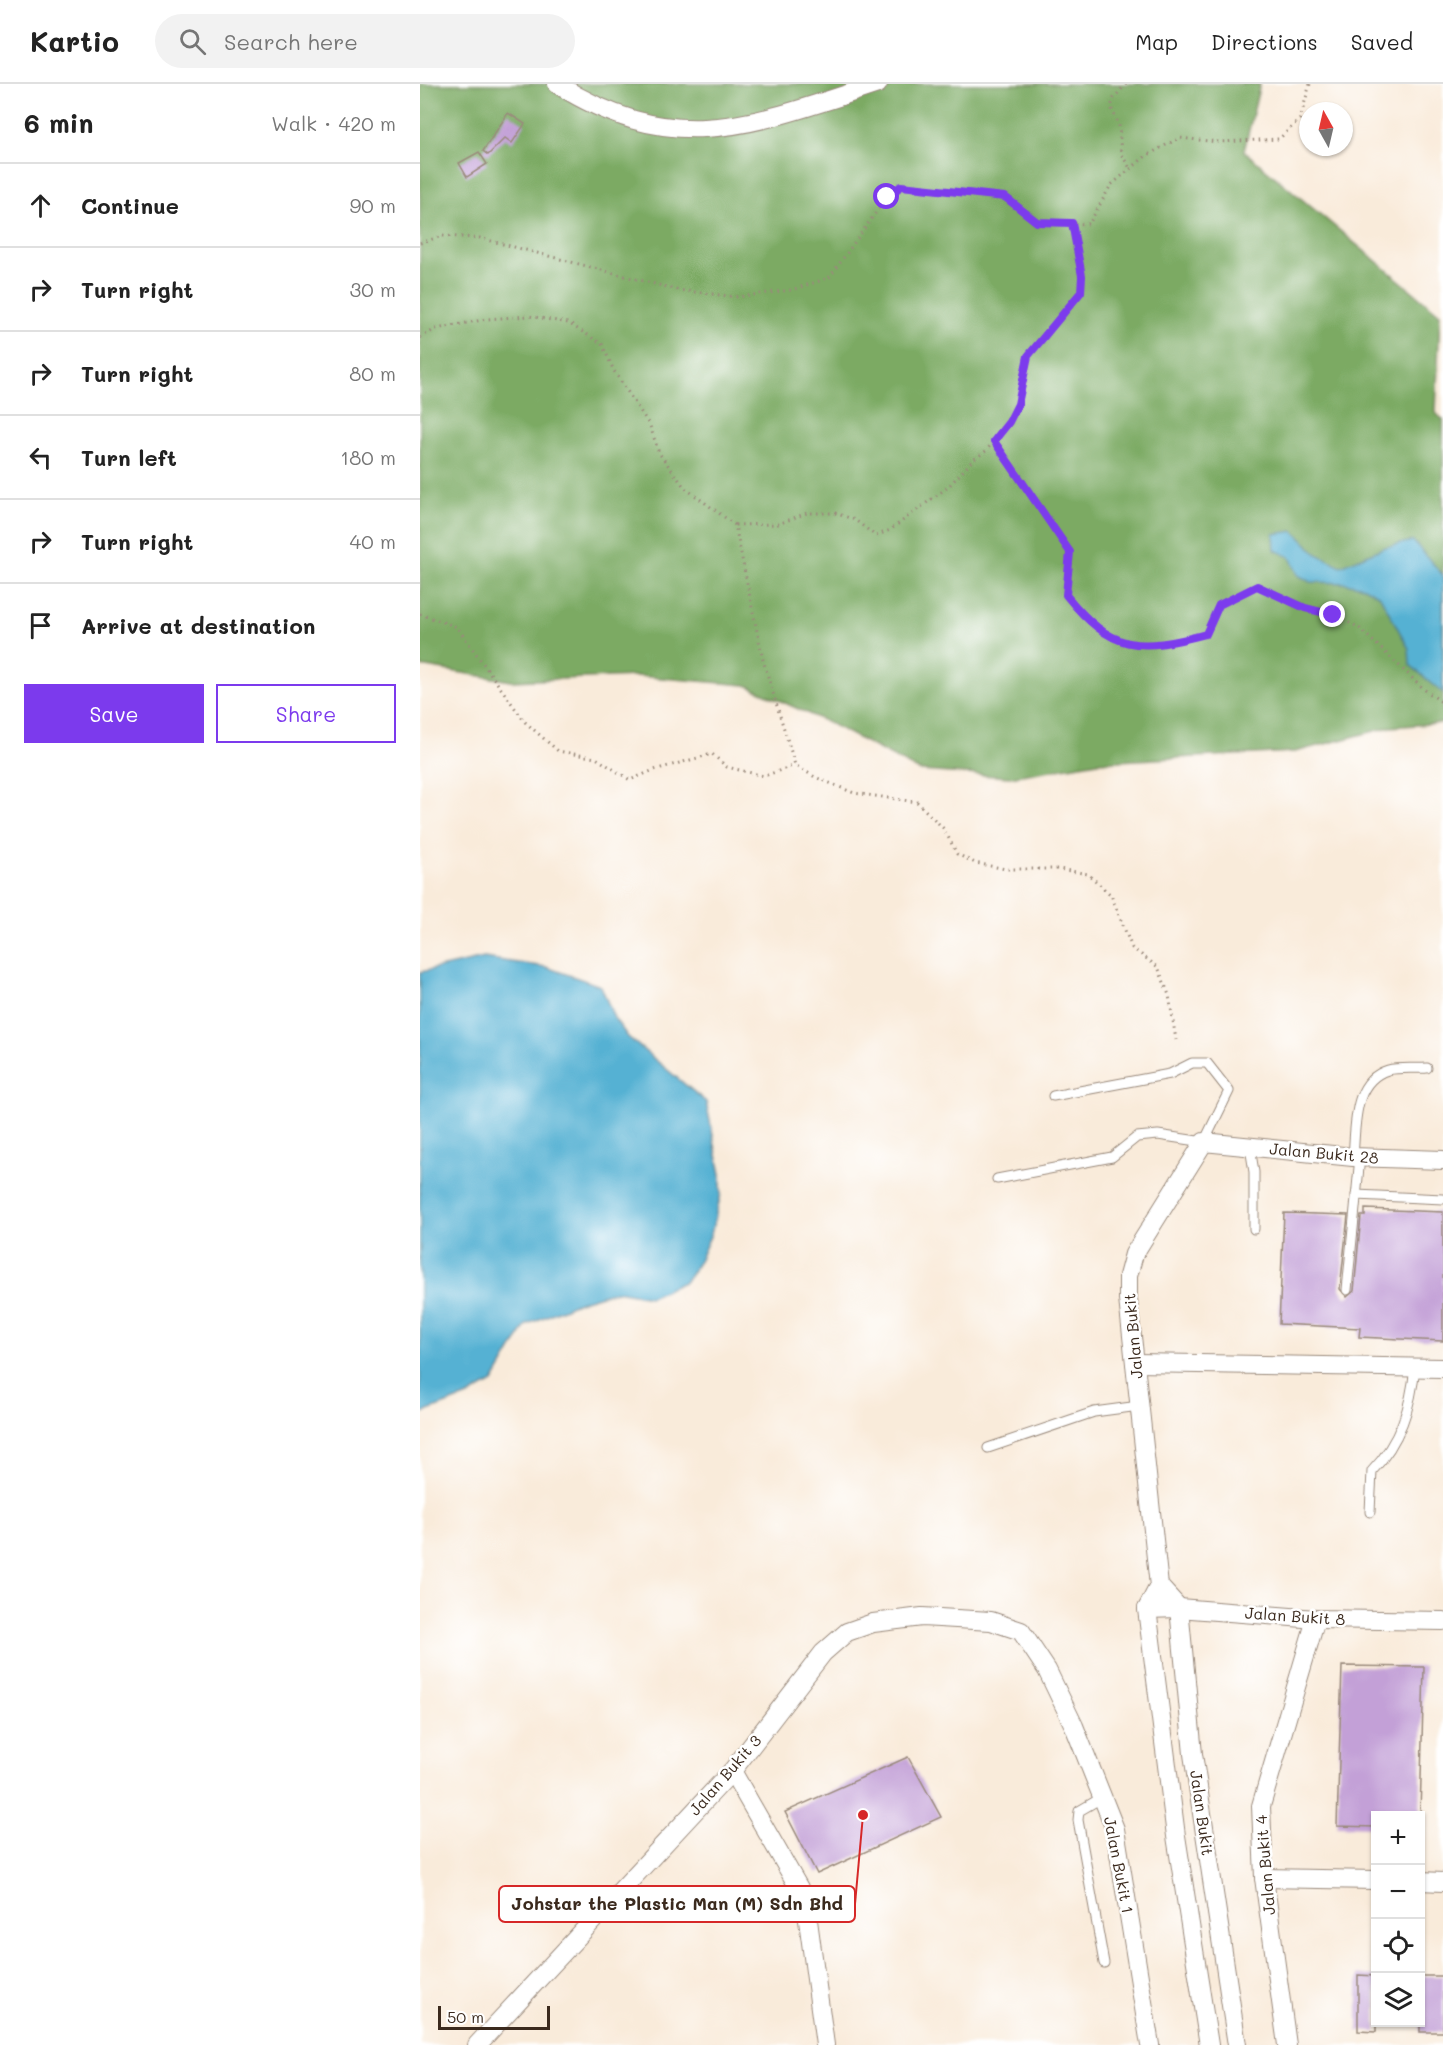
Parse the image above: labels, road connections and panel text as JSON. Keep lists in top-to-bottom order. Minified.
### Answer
{"streets":{"street":["Jalan Bukit 28","Jalan Bukit","Jalan Bukit 8","Jalan Bukit 3","Jalan Bukit 1","Jalan Bukit 4"]},"crossings":[["Jalan Bukit 28","Jalan Bukit"],["Jalan Bukit","Jalan Bukit 8"],["Jalan Bukit 8","Jalan Bukit 4"],["Jalan Bukit 3","Jalan Bukit 1"]],"places":["Johstar the Plastic Man (M) Sdn Bhd"],"scale_bar":"50 m","north":"top","page":{"header":"Kartio","search":"Search here","nav":["Map","Directions","Saved"],"heading":["6 min","Walk · 420 m"],"list":[["Continue","90 m"],["Turn right","30 m"],["Turn right","80 m"],["Turn left","180 m"],["Turn right","40 m"],"Arrive at destination"],"buttons":["Save","Share"],"map_buttons":["+","−"],"scale":"50 m"}}
